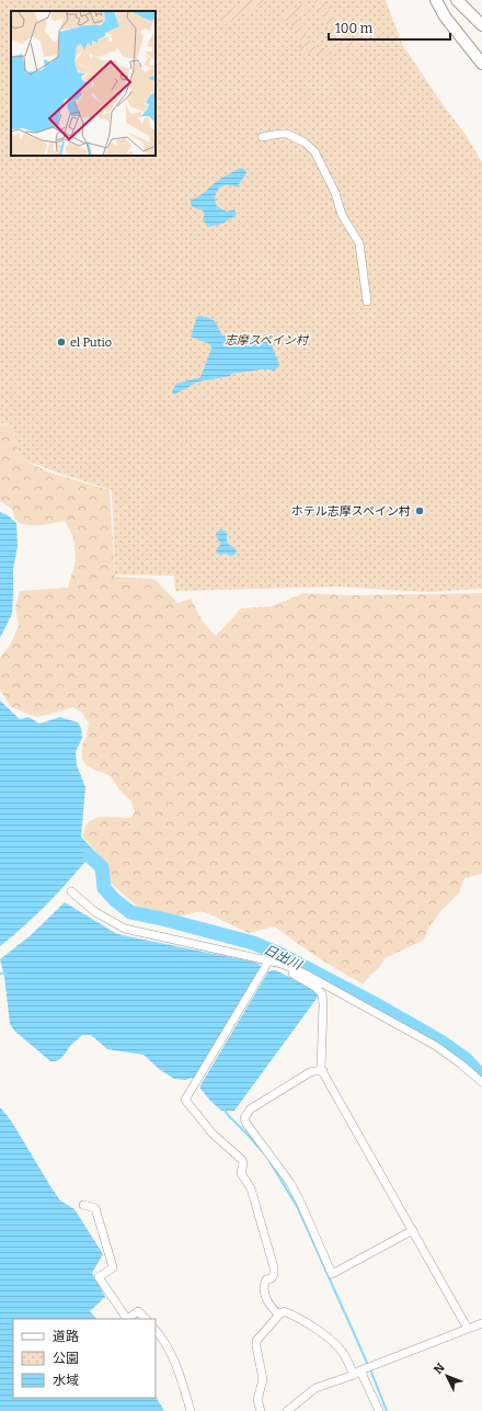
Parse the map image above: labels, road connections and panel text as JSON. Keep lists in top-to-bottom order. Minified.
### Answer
{"water":["日出川"],"parks":["志摩スペイン村"],"places":["el Putio","ホテル志摩スペイン村"],"legend":["道路","公園","水域"],"scale_bar":"100 m","north":"top left"}
